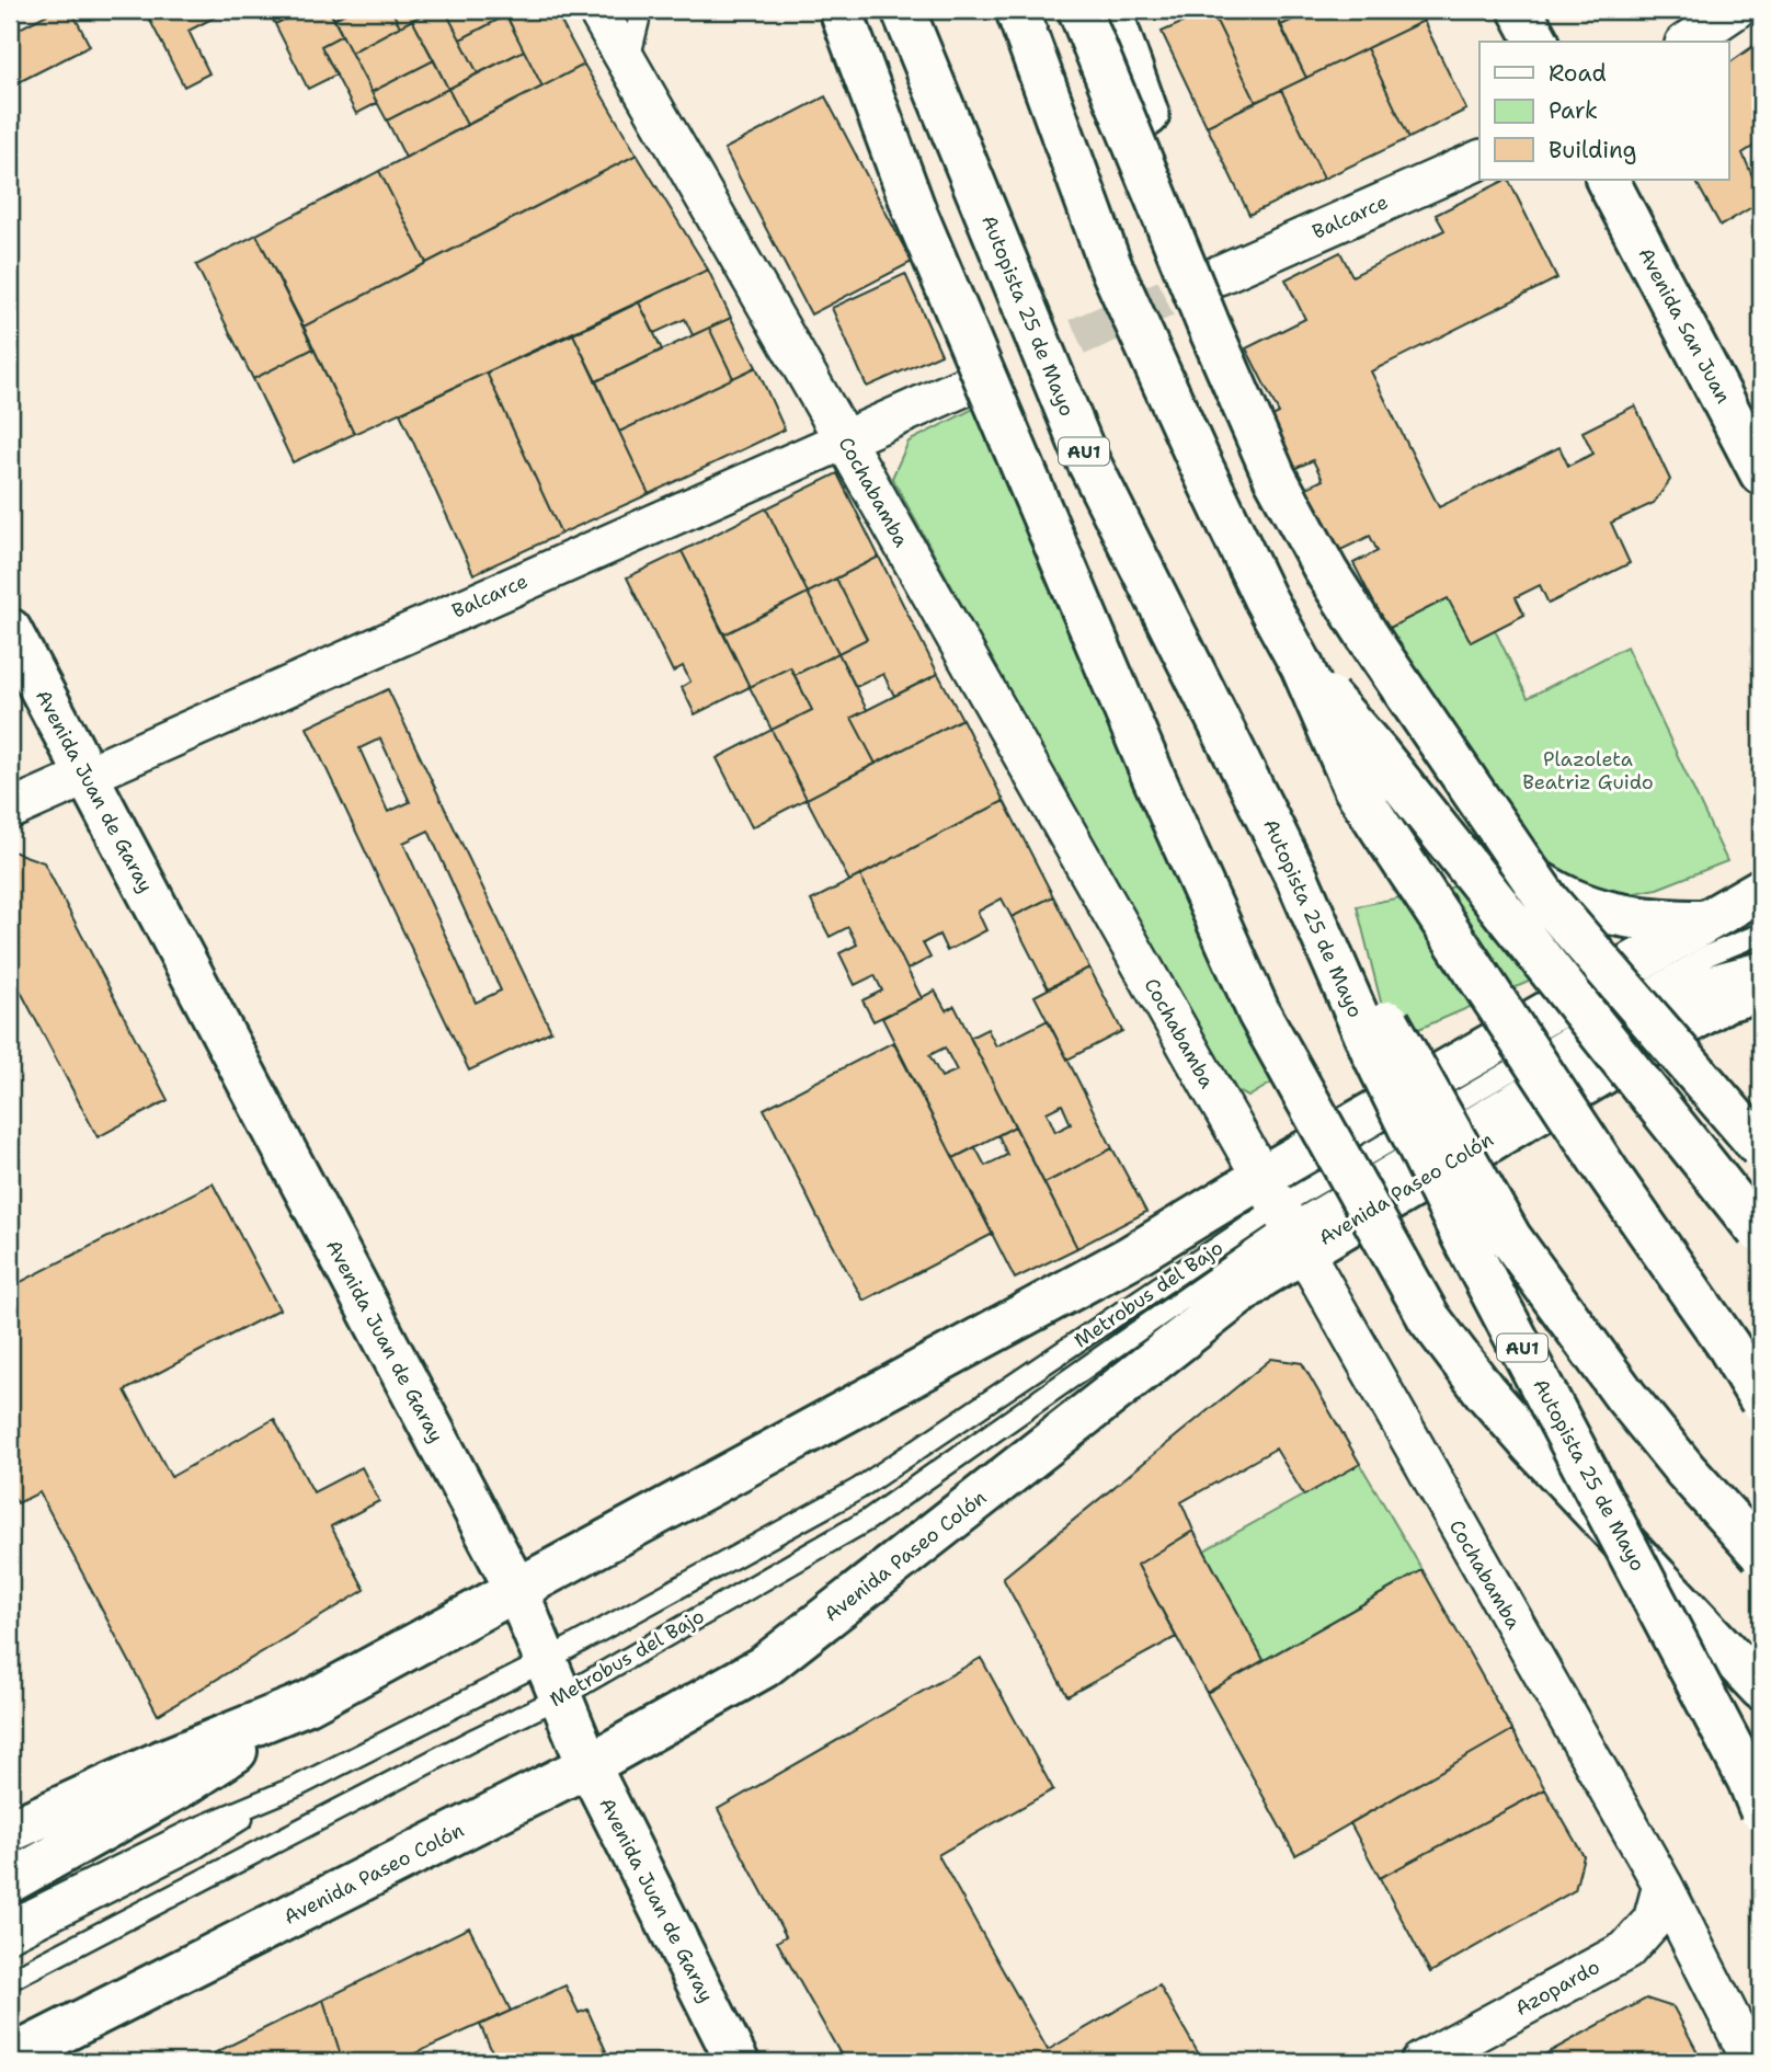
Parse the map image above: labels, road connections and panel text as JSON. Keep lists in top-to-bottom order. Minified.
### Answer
{"streets":{"main road":["Autopista 25 de Mayo","Avenida San Juan","AU1","Avenida Juan de Garay","Avenida Paseo Colón"],"street":["Balcarce","Cochabamba","Azopardo"],"lane":["Metrobus del Bajo"]},"crossings":[["Balcarce","Cochabamba"],["Balcarce","Avenida Juan de Garay"],["Cochabamba","Avenida Paseo Colón"],["Cochabamba","Metrobus del Bajo"],["Cochabamba","Azopardo"],["Avenida Juan de Garay","Avenida Paseo Colón"],["Avenida Juan de Garay","Metrobus del Bajo"],["Avenida Paseo Colón","Metrobus del Bajo"]],"parks":["Plazoleta Beatriz Guido"],"legend":["Road","Park","Building"]}
